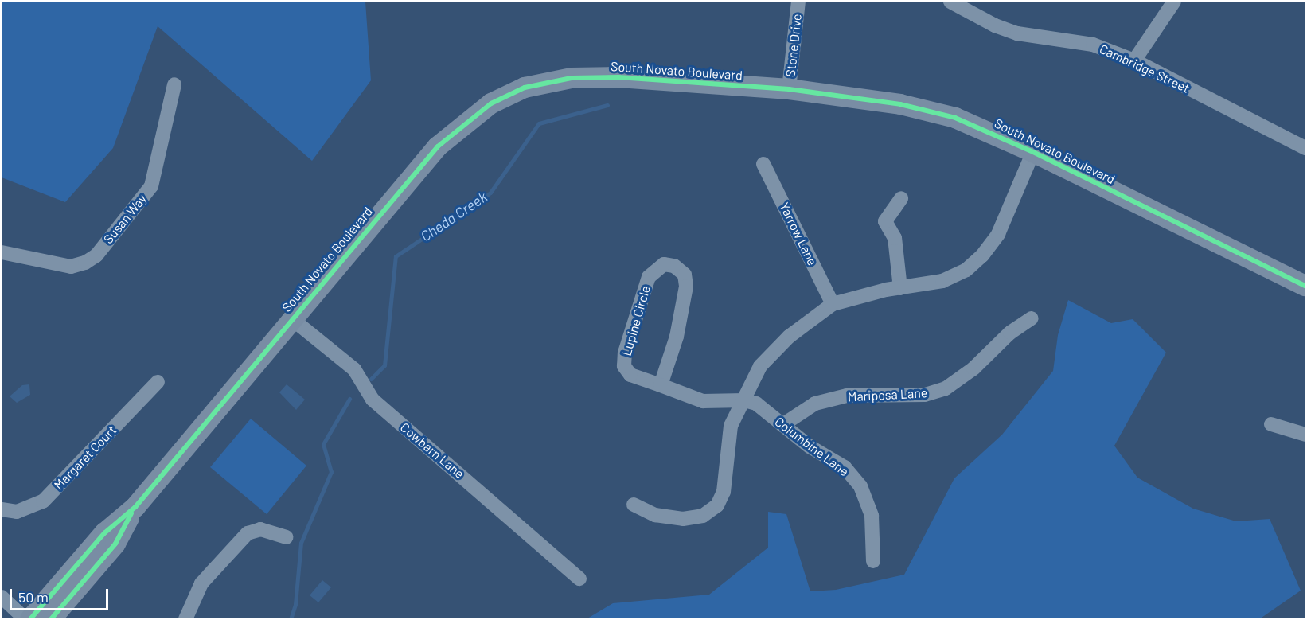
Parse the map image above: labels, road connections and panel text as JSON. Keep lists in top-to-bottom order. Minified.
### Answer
{"streets":{"main road":["South Novato Boulevard"],"street":["Stone Drive","Cambridge Street","Susan Way","Yarrow Lane","Lupine Circle","Mariposa Lane","Columbine Lane","Cowbarn Lane","Margaret Court"]},"crossings":[["Stone Drive","South Novato Boulevard"],["South Novato Boulevard","Cowbarn Lane"],["Lupine Circle","Columbine Lane"],["Mariposa Lane","Columbine Lane"]],"water":["Cheda Creek"],"scale_bar":"50 m"}
